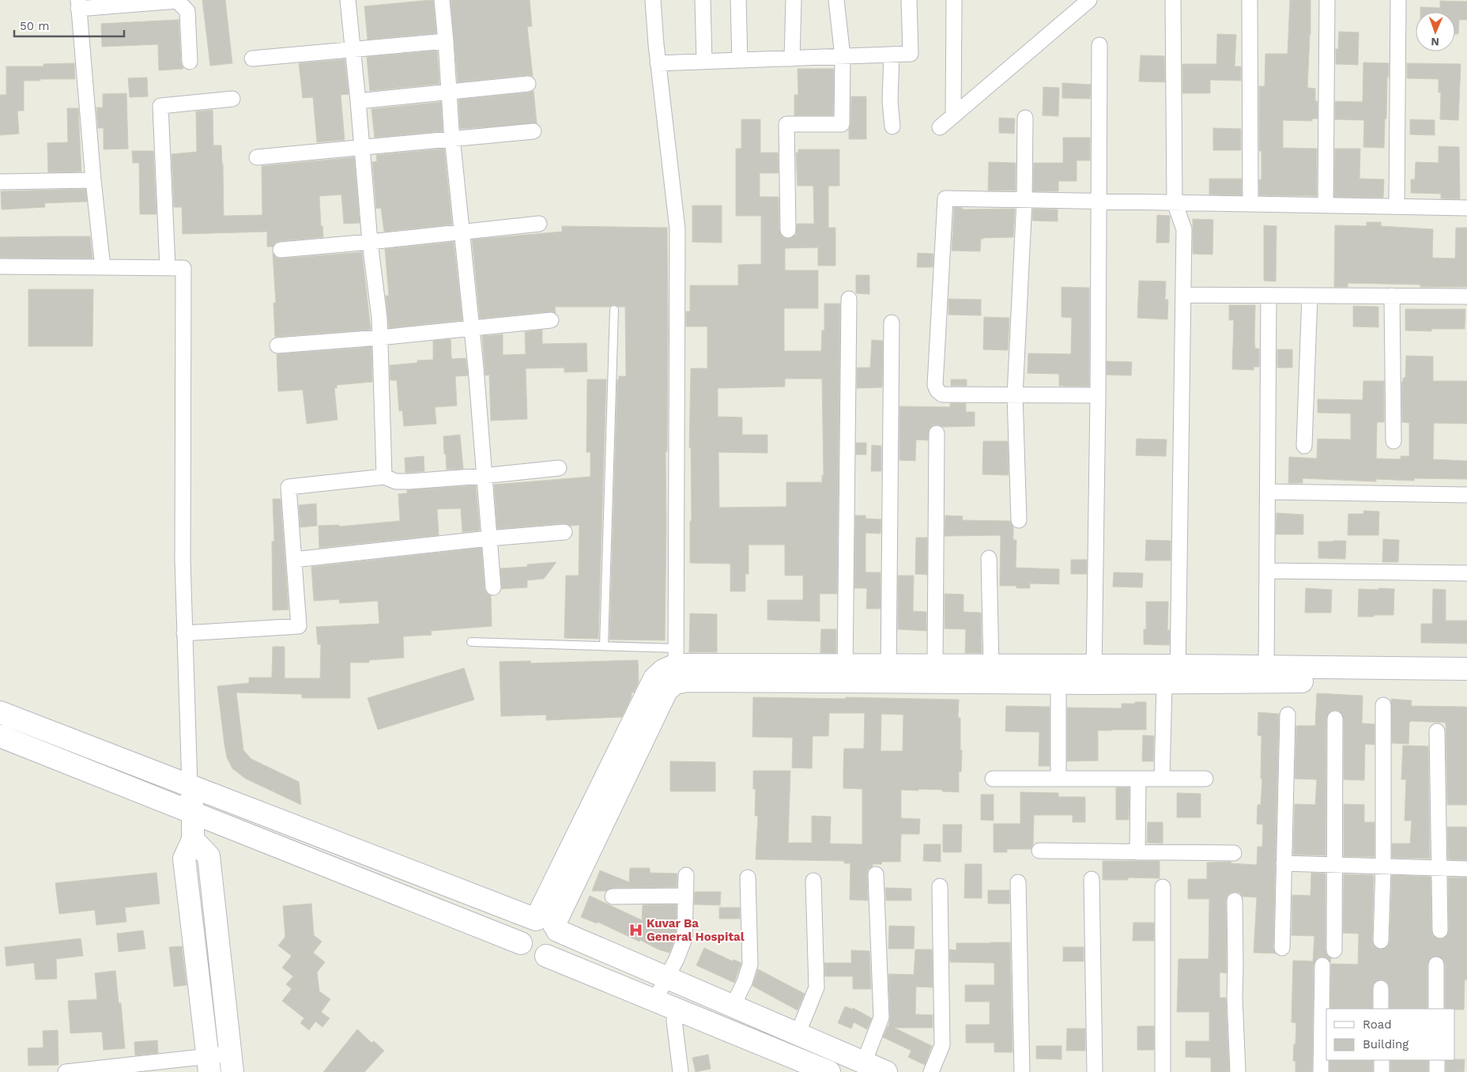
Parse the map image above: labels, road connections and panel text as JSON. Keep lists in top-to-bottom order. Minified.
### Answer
{"places":{"hospital":["Kuvar Ba General Hospital"]},"legend":["Road","Building"],"scale_bar":"50 m","north":"bottom"}
